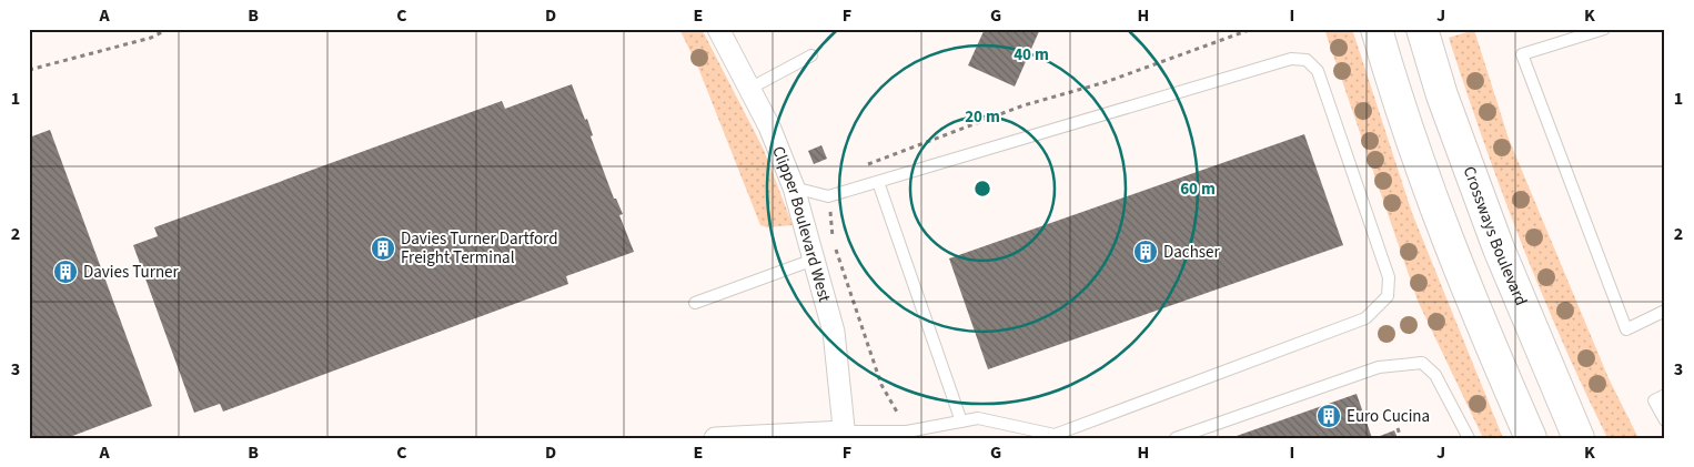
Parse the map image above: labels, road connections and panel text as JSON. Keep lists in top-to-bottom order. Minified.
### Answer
{"streets":{"main road":["Crossways Boulevard"],"street":["Clipper Boulevard West"]},"places":{"building":["Davies Turner Dartford Freight Terminal","Dachser","Davies Turner","Euro Cucina"]},"grid":{"columns":["A","B","C","D","E","F","G","H","I","J","K"],"rows":["1","2","3"]},"rings":["40 m","20 m","60 m"]}
